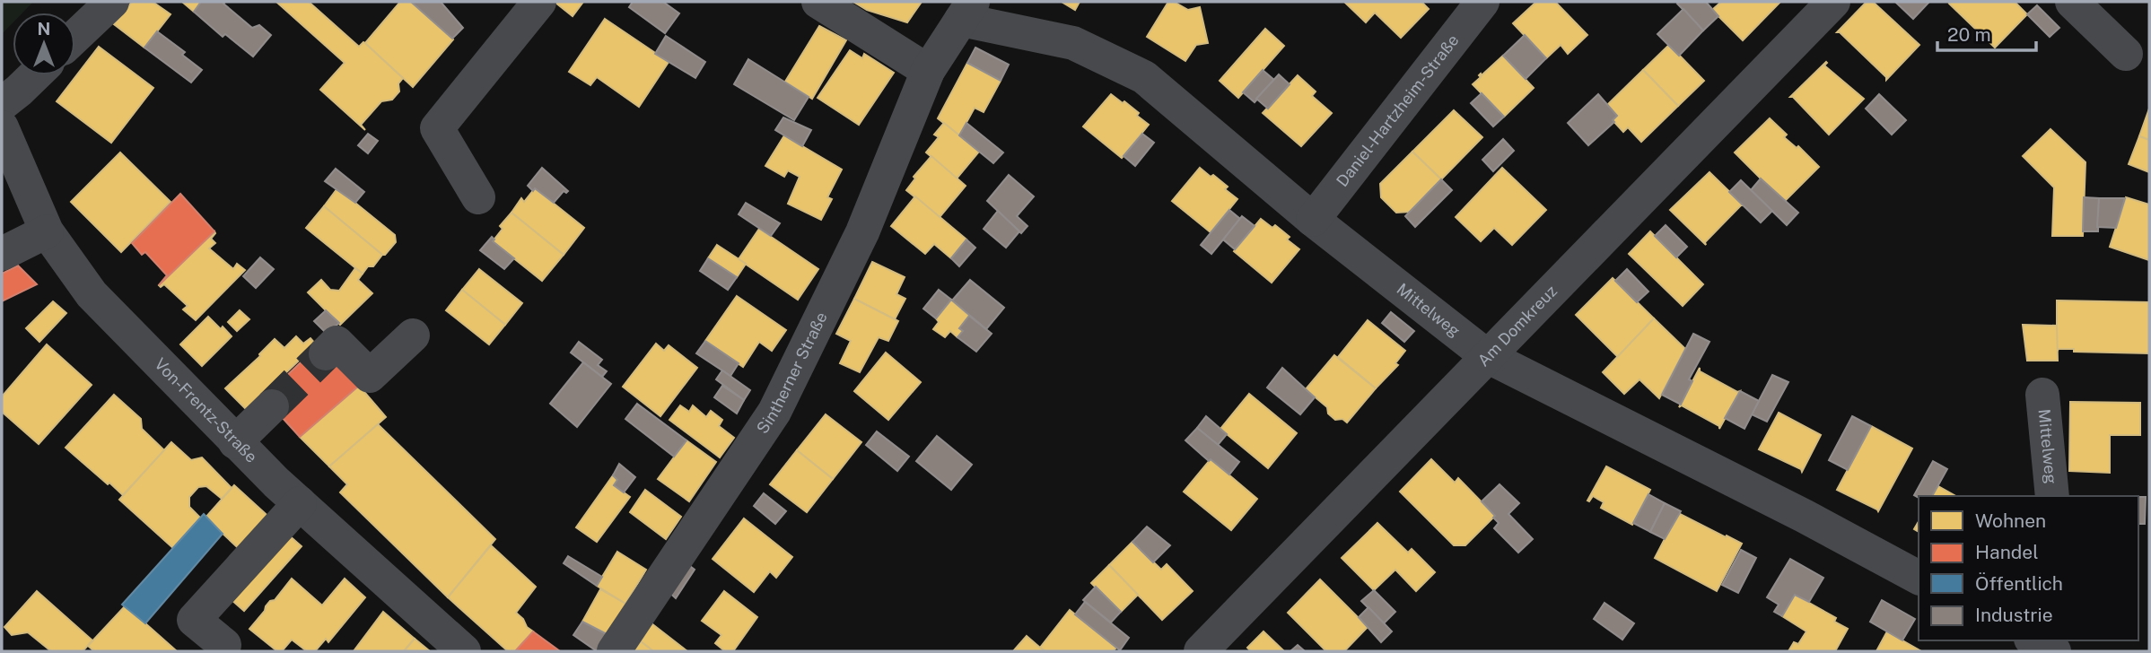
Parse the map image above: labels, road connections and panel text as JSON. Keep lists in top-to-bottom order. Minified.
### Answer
{"streets":{"street":["Daniel-Hartzheim-Straße","Mittelweg","Am Domkreuz","Sintherner Straße","Von-Frentz-Straße"]},"crossings":[["Daniel-Hartzheim-Straße","Mittelweg"],["Mittelweg","Am Domkreuz"],["Mittelweg","Sintherner Straße"]],"legend":["Wohnen","Handel","Öffentlich","Industrie"],"scale_bar":"20 m","north":"top"}
